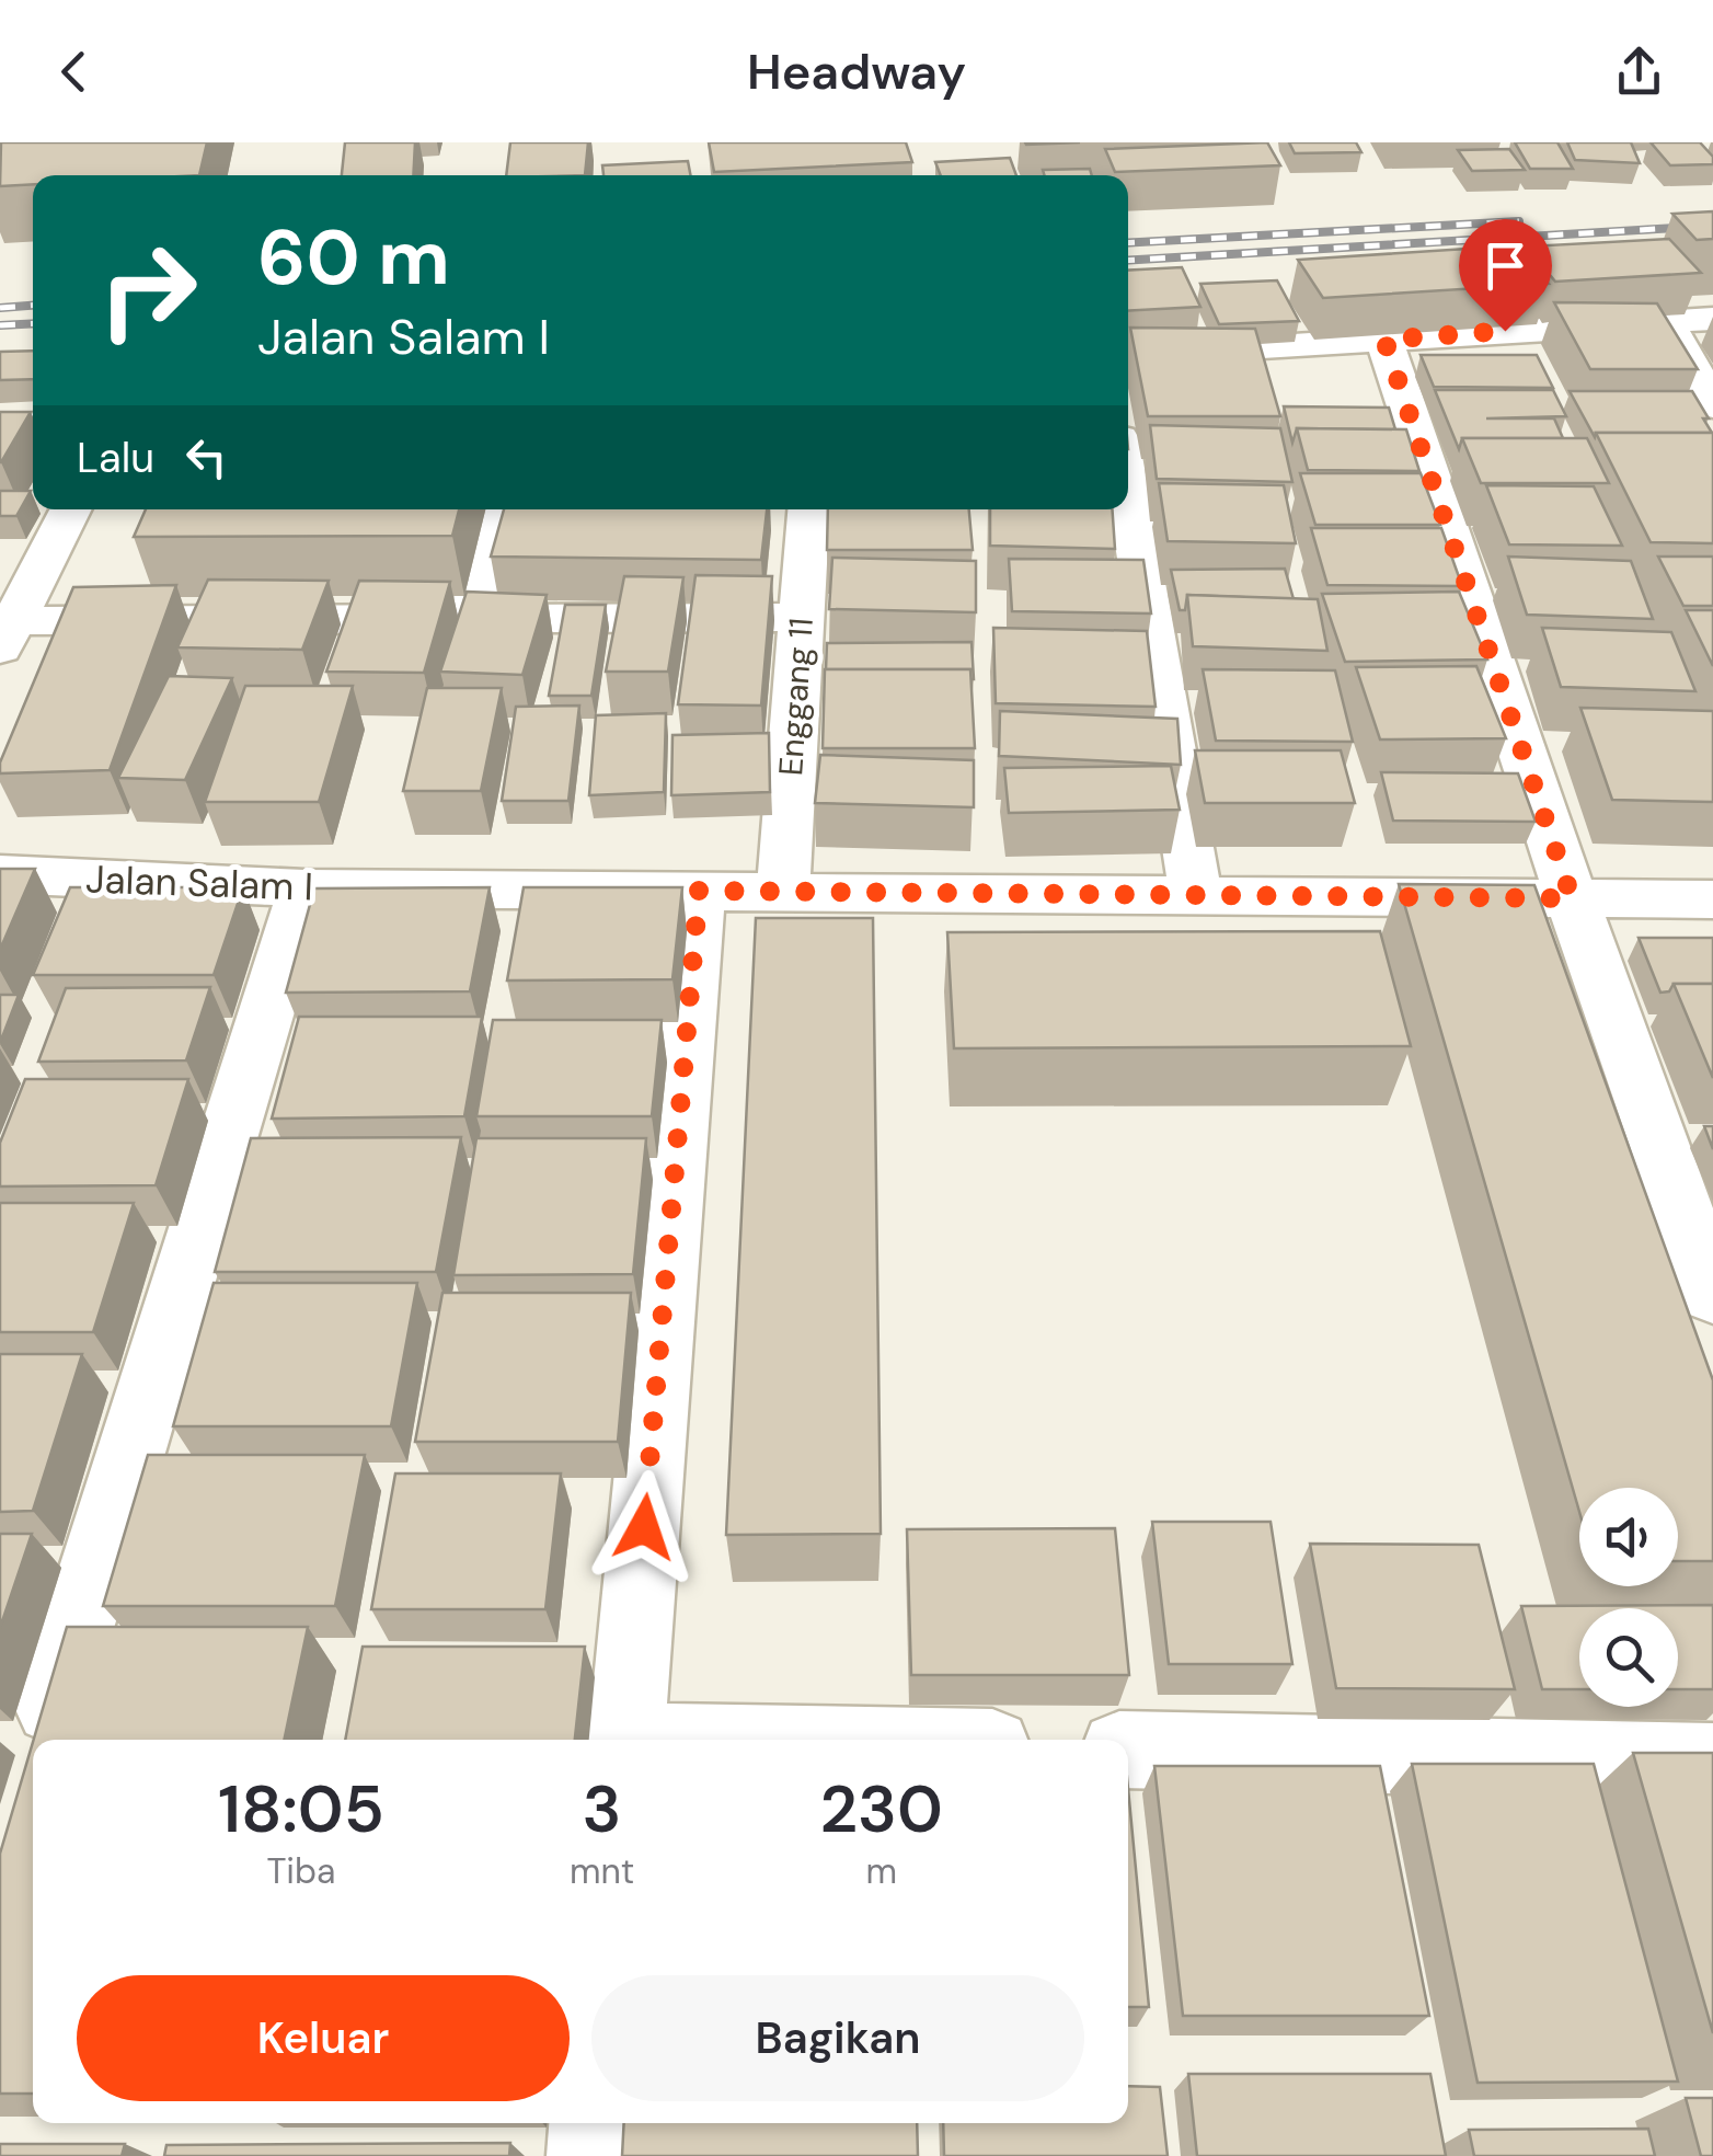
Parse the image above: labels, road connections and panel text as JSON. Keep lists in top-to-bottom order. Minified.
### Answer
{"streets":{"street":["Enggang 11","Jalan Salam I"]},"crossings":[["Enggang 11","Jalan Salam I"]],"page":{"header":"Headway","turn":["60 m","Jalan Salam I"],"then":"Lalu","eta":["18:05","Tiba","3","mnt","230","m"],"buttons":["Keluar","Bagikan"]}}
